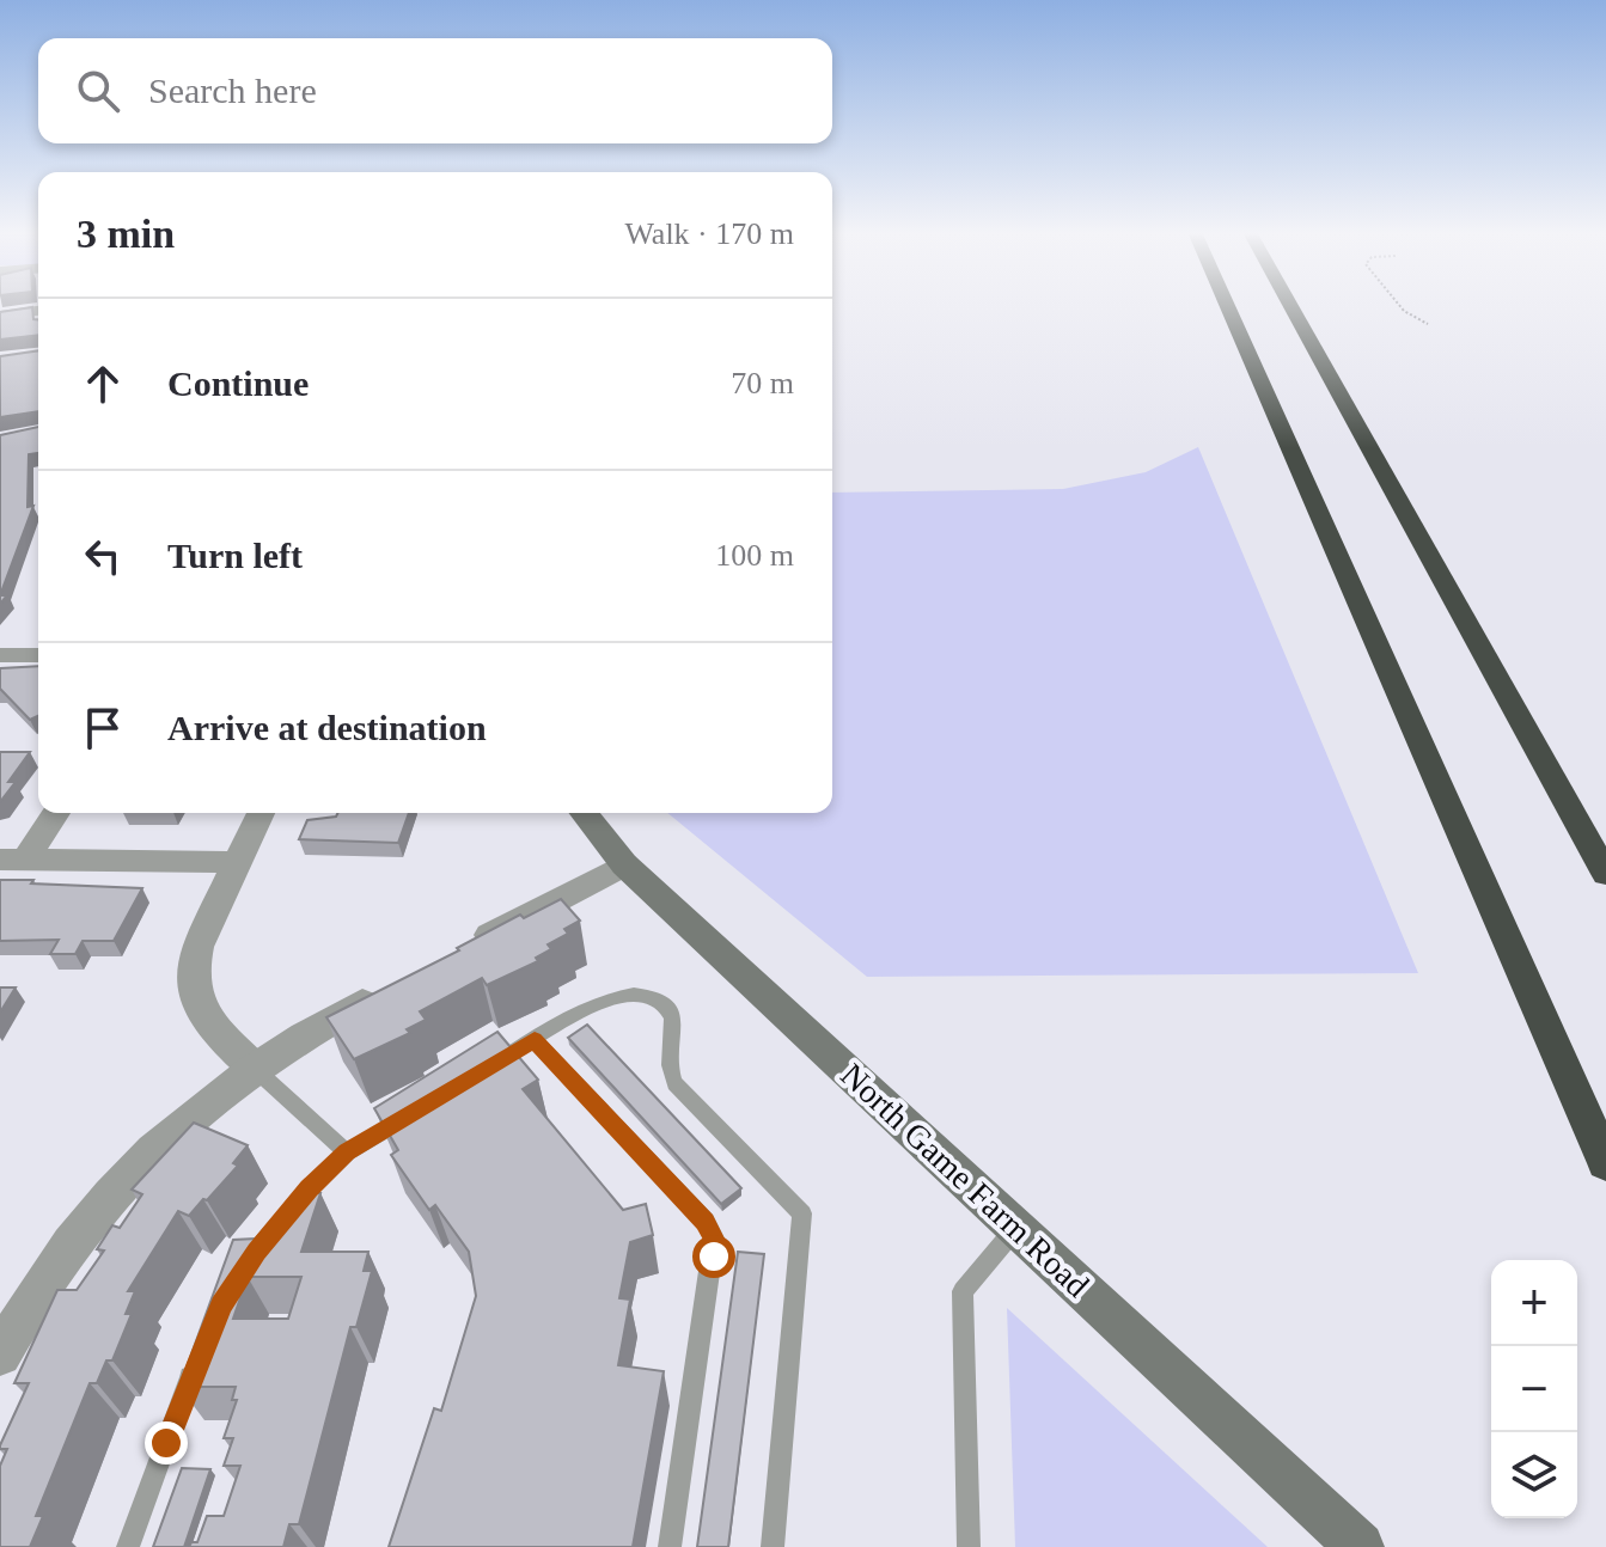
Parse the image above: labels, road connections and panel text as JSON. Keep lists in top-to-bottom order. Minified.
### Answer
{"streets":{"main road":["North Game Farm Road"]},"page":{"search":"Search here","heading":["3 min","Walk · 170 m"],"list":[["Continue","70 m"],["Turn left","100 m"],"Arrive at destination"],"map_buttons":["+","−"]}}
